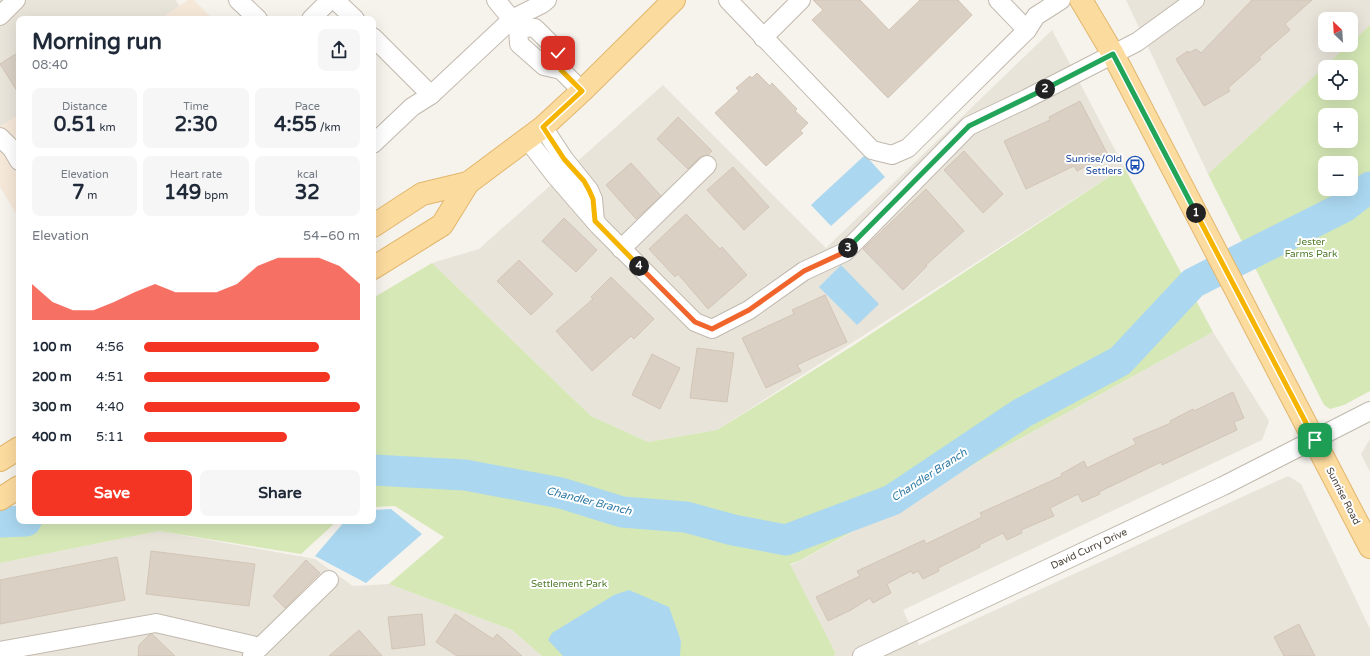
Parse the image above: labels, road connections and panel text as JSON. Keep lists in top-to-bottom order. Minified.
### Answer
{"streets":{"main road":["Sunrise Road"],"street":["David Curry Drive"]},"crossings":[["Sunrise Road","David Curry Drive"]],"water":["Chandler Branch"],"parks":["Jester Farms Park","Settlement Park"],"places":{"bus stop":["Sunrise/Old Settlers"]},"north":"top left","page":{"map_buttons":["+","−"],"heading":["Morning run","08:40"],"pins":["2","1","3","4"],"stats":[["Distance","0.51 km"],["Time","2:30"],["Pace","4:55 /km"],["Elevation","7 m"],["Heart rate","149 bpm"],["kcal","32"]],"chart":["Elevation","54–60 m"],"list":[{"name":"100 m","note":"4:56"},{"name":"200 m","note":"4:51"},{"name":"300 m","note":"4:40"},{"name":"400 m","note":"5:11"}],"buttons":["Save","Share"]}}
